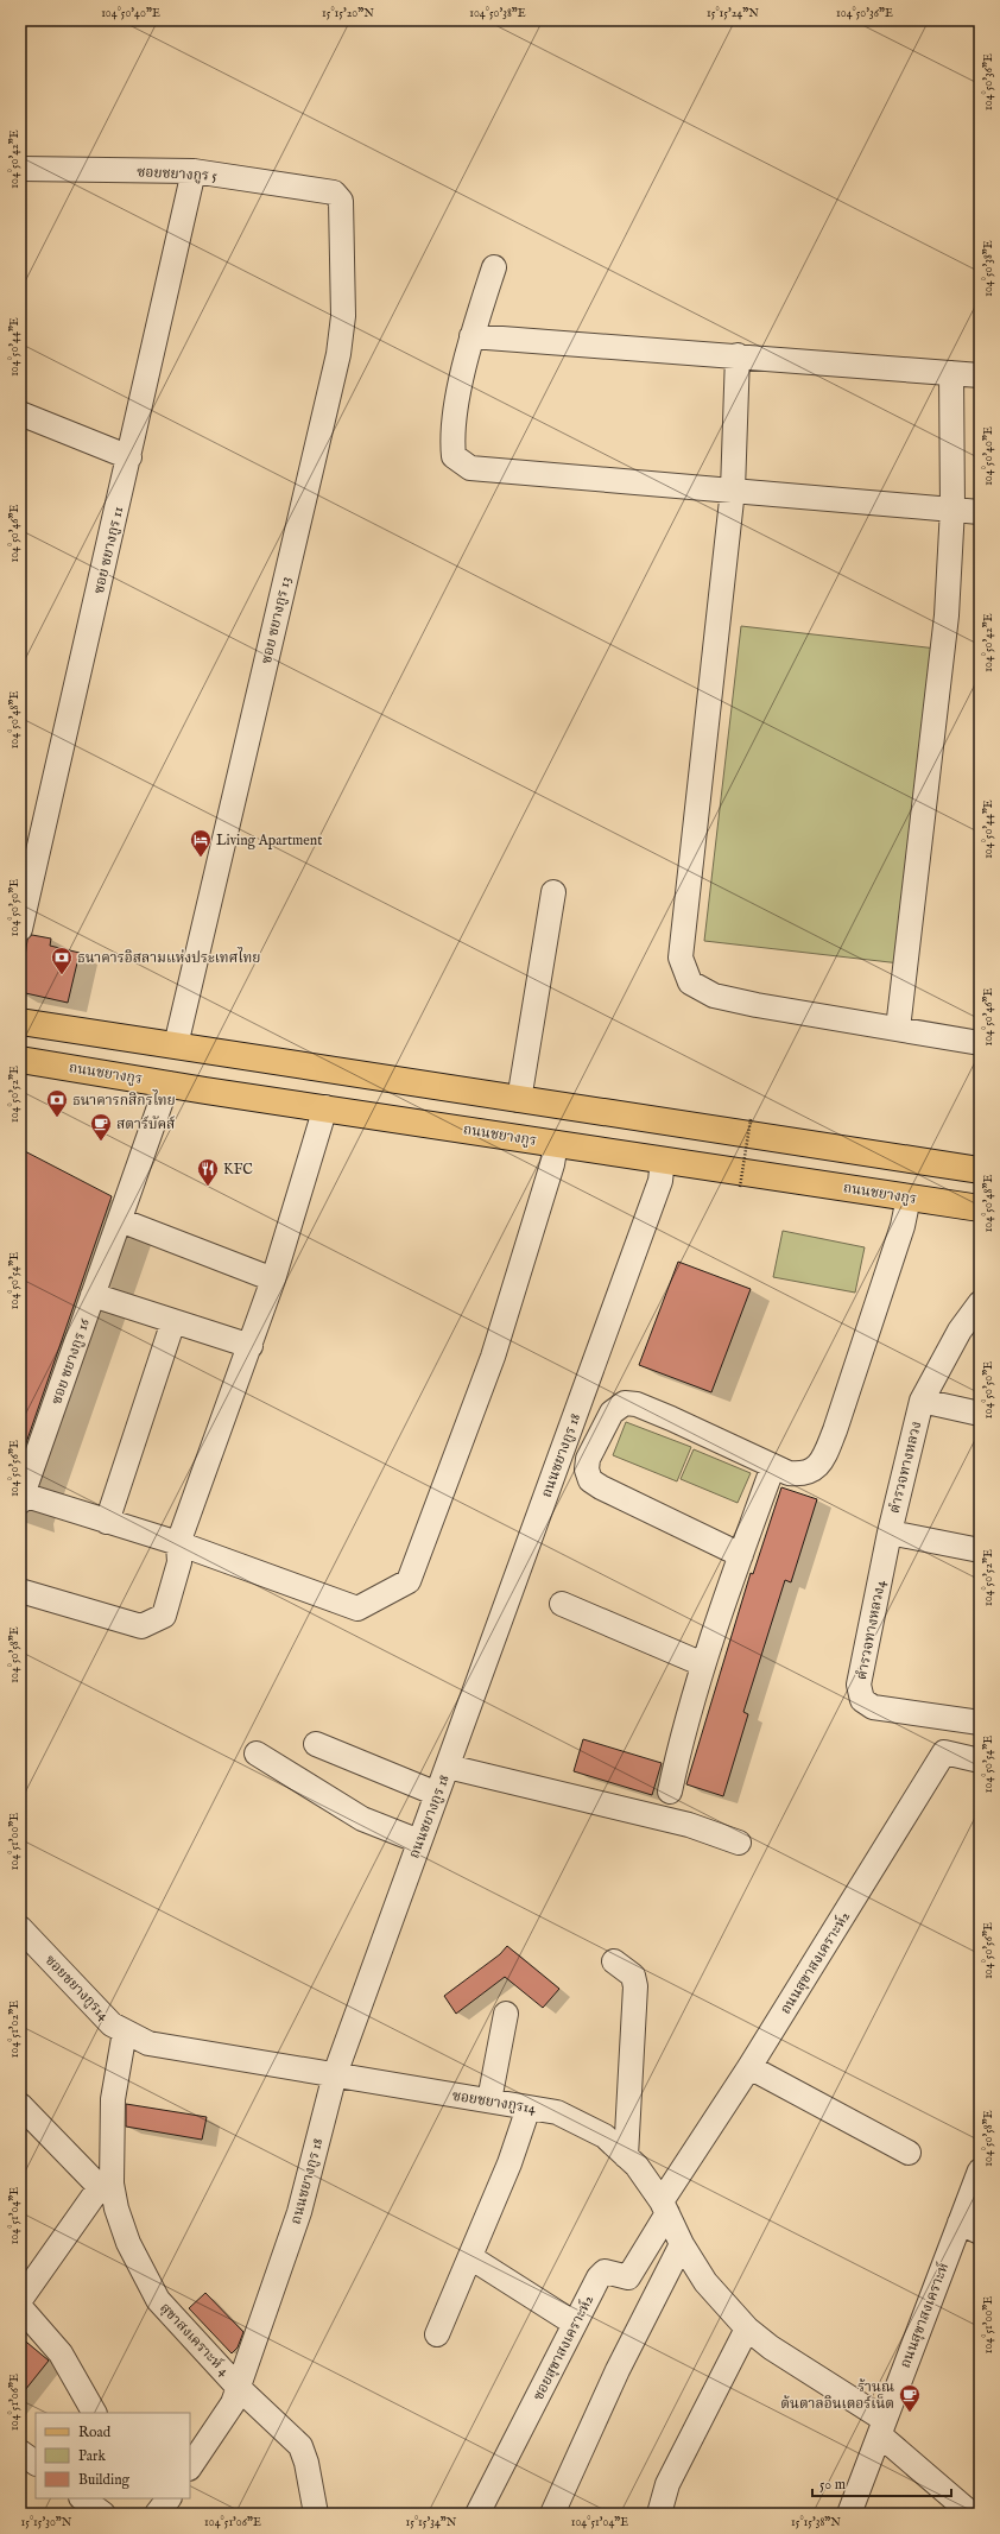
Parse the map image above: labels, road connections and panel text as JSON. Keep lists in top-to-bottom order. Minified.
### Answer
{"streets":{"main road":["ถนนชยางกูร"],"street":["ซอยชยางกูร 5","ซอย ชยางกูร 11","ซอย ชยางกูร 13","ซอย ชยางกูร 16","ถนนชยางกูร 18","ตำรวจทางหลวง","ตำรวจทางหลวง4","ถนนสุขาสงเคราะห์2","ซอยชยางกูร14","ถนนสุขาสงเคราะห์","สุขาสงเคราะห์ 4","ซอยสุขาสงเคราะห์2"]},"crossings":[["ซอยชยางกูร 5","ซอย ชยางกูร 11"],["ซอยชยางกูร 5","ซอย ชยางกูร 13"],["ถนนชยางกูร","ซอย ชยางกูร 16"],["ถนนชยางกูร","ถนนชยางกูร 18"],["ถนนชยางกูร 18","ซอยชยางกูร14"],["ถนนชยางกูร 18","สุขาสงเคราะห์ 4"],["ตำรวจทางหลวง","ตำรวจทางหลวง4"],["ถนนสุขาสงเคราะห์2","ซอยชยางกูร14"],["ถนนสุขาสงเคราะห์2","ซอยสุขาสงเคราะห์2"],["ซอยชยางกูร14","ถนนสุขาสงเคราะห์"],["ซอยชยางกูร14","สุขาสงเคราะห์ 4"],["ซอยชยางกูร14","ซอยสุขาสงเคราะห์2"]],"places":{"hotel":["Living Apartment"],"bank":["ธนาคารอิสลามแห่งประเทศไทย","ธนาคารกสิกรไทย"],"cafe":["สตาร์บัคส์","ร้านณ ต้นตาลอินเตอร์เน็ต"],"restaurant":["KFC"]},"legend":["Road","Park","Building"],"scale_bar":"50 m","coordinates":["104°50'40\"E","15°15'20\"N","104°50'38\"E","15°15'24\"N","104°50'36\"E","104°50'42\"E","104°50'44\"E","104°50'46\"E","104°50'48\"E","104°50'50\"E","104°50'52\"E","104°50'54\"E","104°50'56\"E","104°50'58\"E","104°51'00\"E","104°51'02\"E","104°51'04\"E","104°51'06\"E","15°15'30\"N","15°15'34\"N","15°15'38\"N"]}
